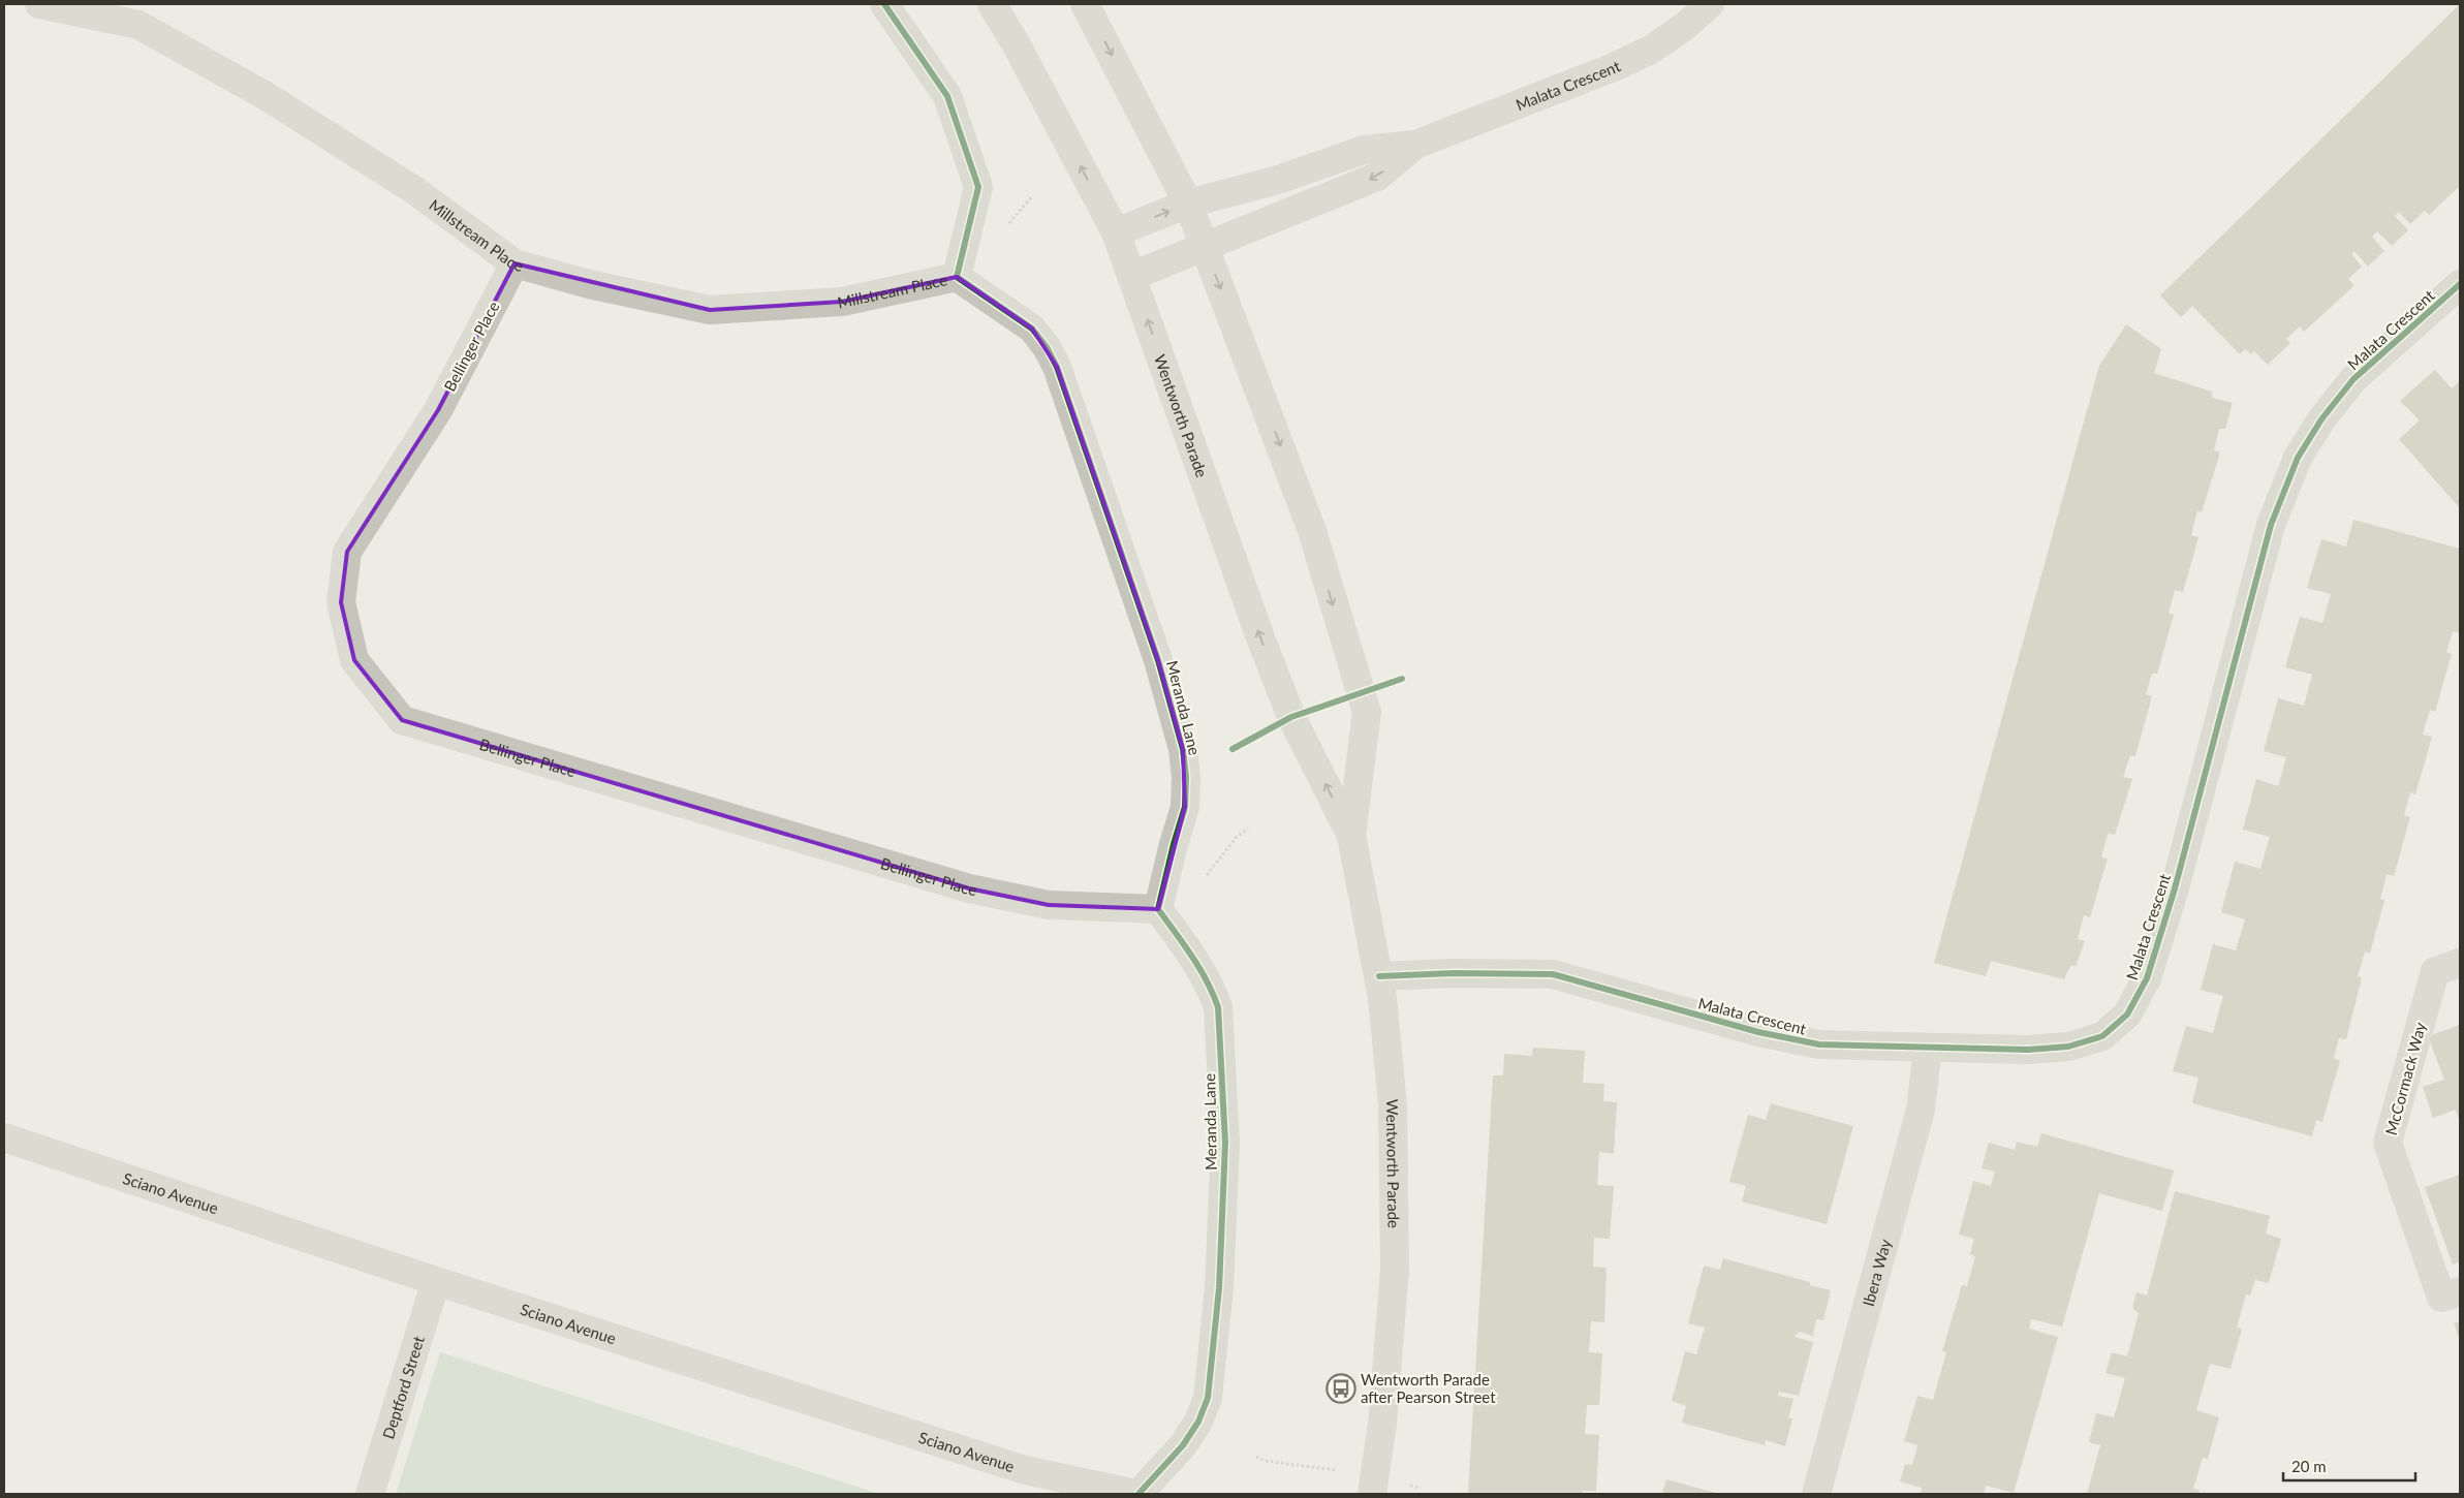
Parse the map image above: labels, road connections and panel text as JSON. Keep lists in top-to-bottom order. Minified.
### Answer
{"streets":{"street":["Malata Crescent","Millstream Place","Bellinger Place","Wentworth Parade","Meranda Lane","McCormack Way","Sciano Avenue","Ibera Way","Deptford Street"]},"crossings":[["Malata Crescent","Wentworth Parade"],["Malata Crescent","Ibera Way"],["Millstream Place","Bellinger Place"],["Millstream Place","Meranda Lane"],["Bellinger Place","Meranda Lane"],["Meranda Lane","Sciano Avenue"],["Sciano Avenue","Deptford Street"]],"places":{"bus stop":["Wentworth Parade after Pearson Street"]},"scale_bar":"20 m"}
